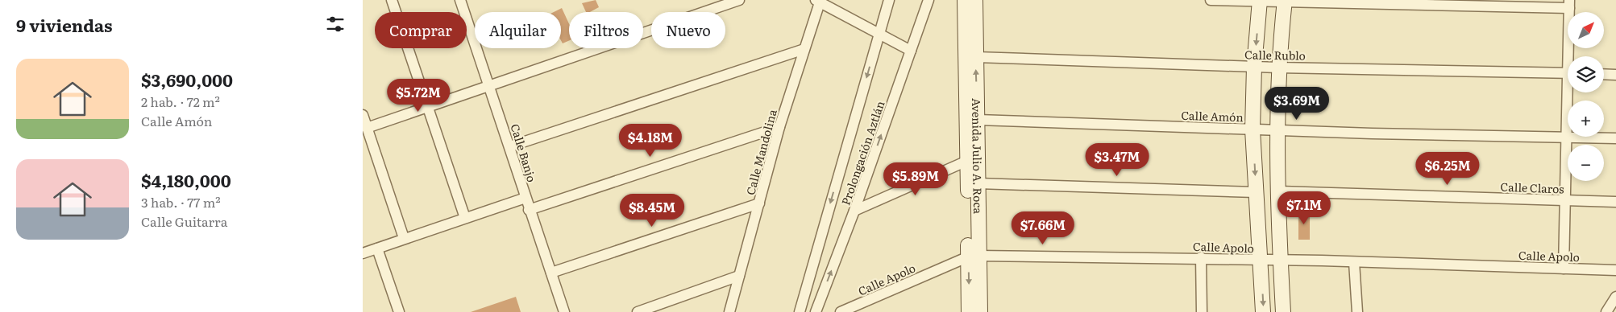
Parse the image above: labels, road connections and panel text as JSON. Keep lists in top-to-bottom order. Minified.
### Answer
{"streets":{"street":["Calle Rublo","Calle Amón","Calle Mandolina","Calle Banjo","Prolongación Aztlán","Avenida Julio A. Roca","Calle Claros","Calle Apolo"]},"crossings":[["Calle Rublo","Avenida Julio A. Roca"],["Calle Amón","Avenida Julio A. Roca"],["Avenida Julio A. Roca","Calle Apolo"]],"north":"top right","page":{"heading":"9 viviendas","map_buttons":["+","−"],"chip":["Comprar","Alquilar","Filtros","Nuevo"],"list":[{"name":"$3,690,000","note":"2 hab. · 72 m² · Calle Amón"},{"name":"$4,180,000","note":"3 hab. · 77 m² · Calle Guitarra"}],"price":["$5.72M","$3.69M","$4.18M","$3.47M","$6.25M","$5.89M","$7.1M","$8.45M","$7.66M"]}}
